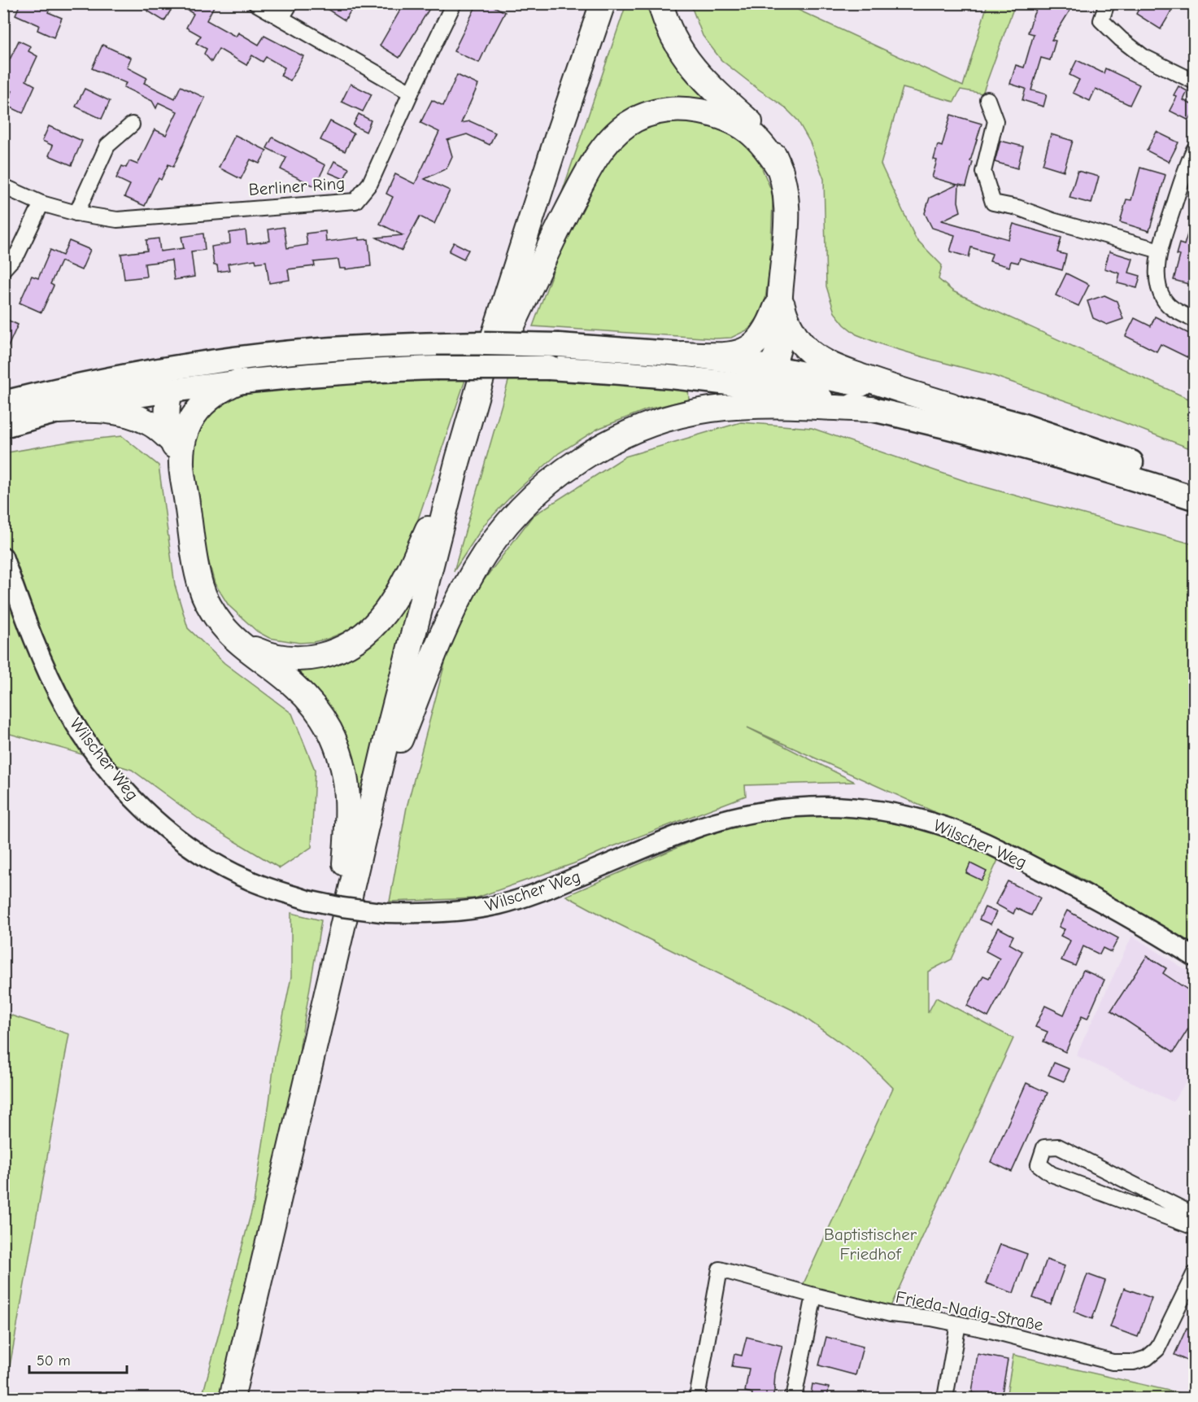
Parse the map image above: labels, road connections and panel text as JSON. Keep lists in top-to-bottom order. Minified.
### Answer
{"streets":{"street":["Berliner Ring","Wilscher Weg","Frieda-Nadig-Straße"]},"parks":["Baptistischer Friedhof"],"scale_bar":"50 m"}
